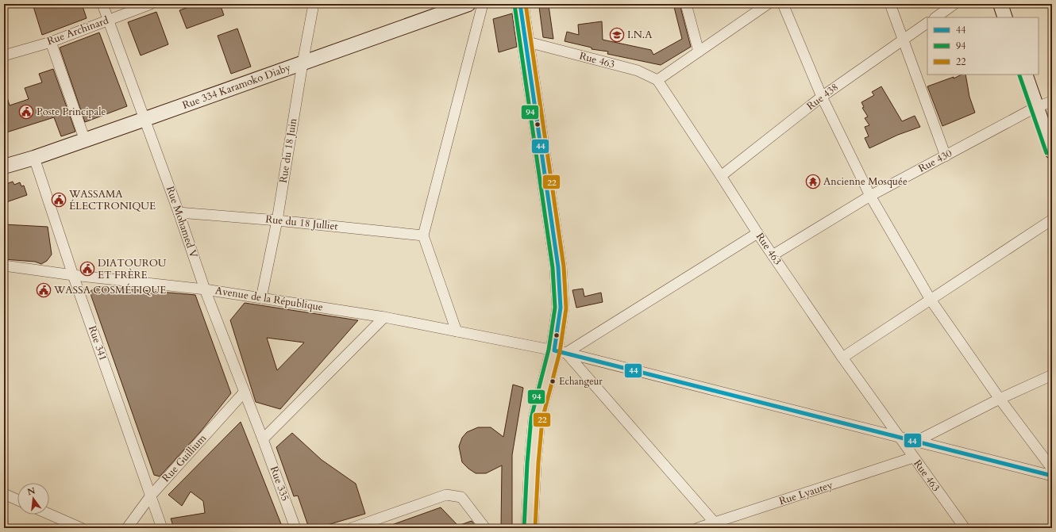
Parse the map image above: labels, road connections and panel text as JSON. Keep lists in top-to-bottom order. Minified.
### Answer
{"streets":{"main road":["Rue 334 Karamoko Diaby"],"street":["Rue Archinard","Rue 463","Rue 438","Rue du 18 Juin","Rue 430","Rue Mohamed V","Rue du 18 Julliet","Avenue de la République","Rue 341","Rue Guillium","Rue 335","Rue Lyautey"]},"crossings":[["Rue Archinard","Rue Mohamed V"],["Rue 463","Rue 438"],["Rue 463","Rue 430"],["Rue 463","Avenue de la République"],["Rue 463","Rue Lyautey"],["Rue 334 Karamoko Diaby","Rue du 18 Juin"],["Rue 334 Karamoko Diaby","Rue Mohamed V"],["Rue 334 Karamoko Diaby","Rue 341"],["Rue du 18 Juin","Rue du 18 Julliet"],["Rue du 18 Juin","Avenue de la République"],["Rue Mohamed V","Rue du 18 Julliet"],["Rue Mohamed V","Avenue de la République"],["Rue Mohamed V","Rue Guillium"],["Rue Mohamed V","Rue 335"],["Avenue de la République","Rue 341"],["Rue 341","Rue Guillium"]],"places":{"school or university":["I.N.A"],"public building":["Poste Principale","WASSAMA ÉLECTRONIQUE","DIATOUROU ET FRÈRE","WASSA COSMÉTIQUE"],"temple":["Ancienne Mosquée"],"other":["Echangeur"]},"lines":["transit line 44","transit line 22","transit line 94"],"legend":["44","94","22"],"north":"top"}
